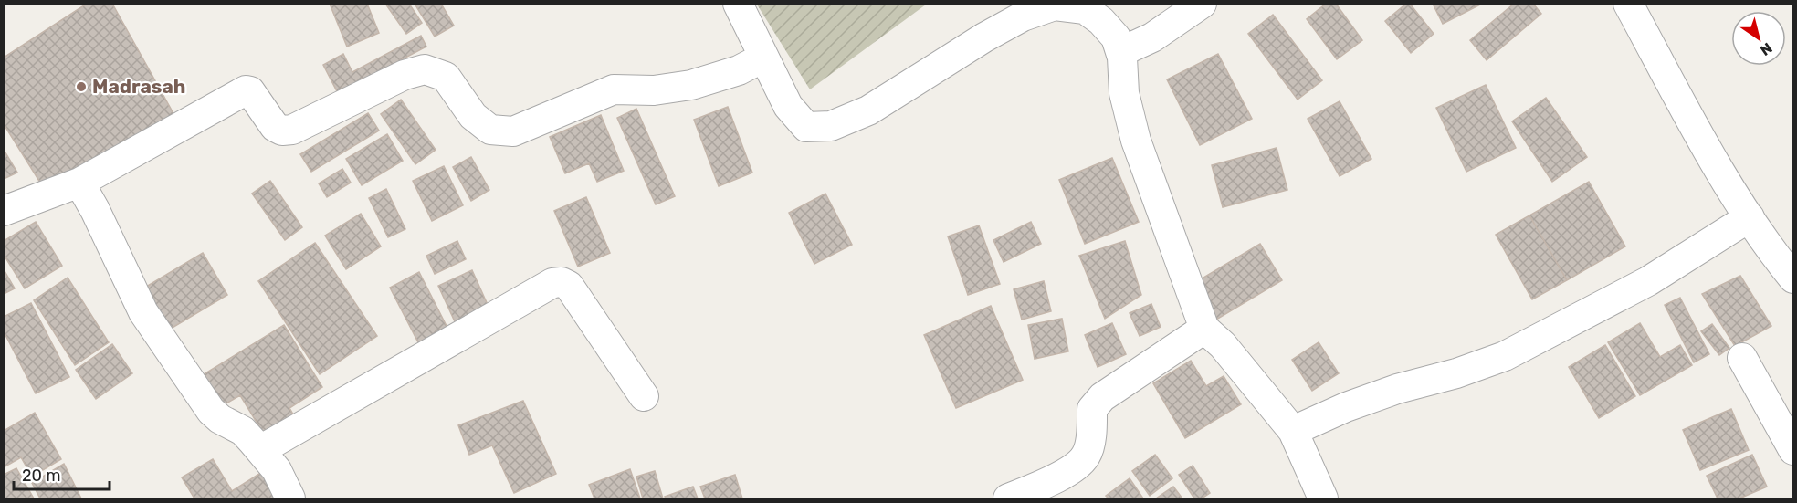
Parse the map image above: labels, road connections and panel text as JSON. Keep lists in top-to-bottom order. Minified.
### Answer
{"places":["Madrasah"],"scale_bar":"20 m","north":"bottom right"}
